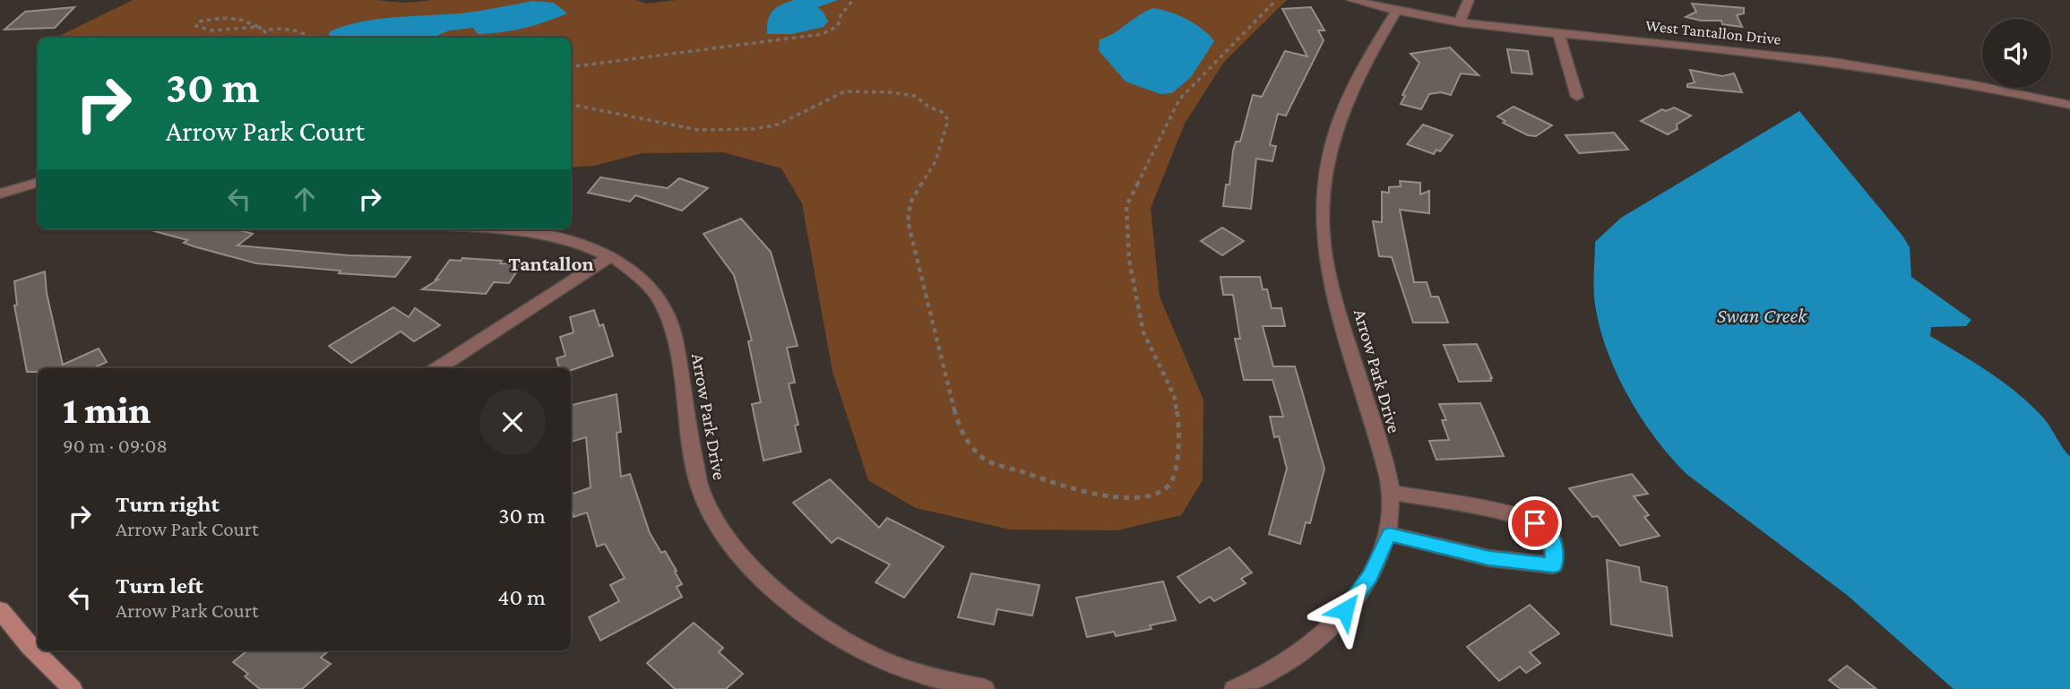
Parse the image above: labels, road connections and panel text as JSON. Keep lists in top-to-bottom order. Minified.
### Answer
{"streets":{"street":["West Tantallon Drive","Arrow Park Drive"]},"crossings":[["West Tantallon Drive","Arrow Park Drive"]],"districts":["Tantallon"],"water":["Swan Creek"],"page":{"turn":["30 m","Arrow Park Court"],"heading":["1 min","90 m · 09:08"],"list":[{"name":"Turn right","note":"Arrow Park Court","value":"30 m"},{"name":"Turn left","note":"Arrow Park Court","value":"40 m"}]}}
